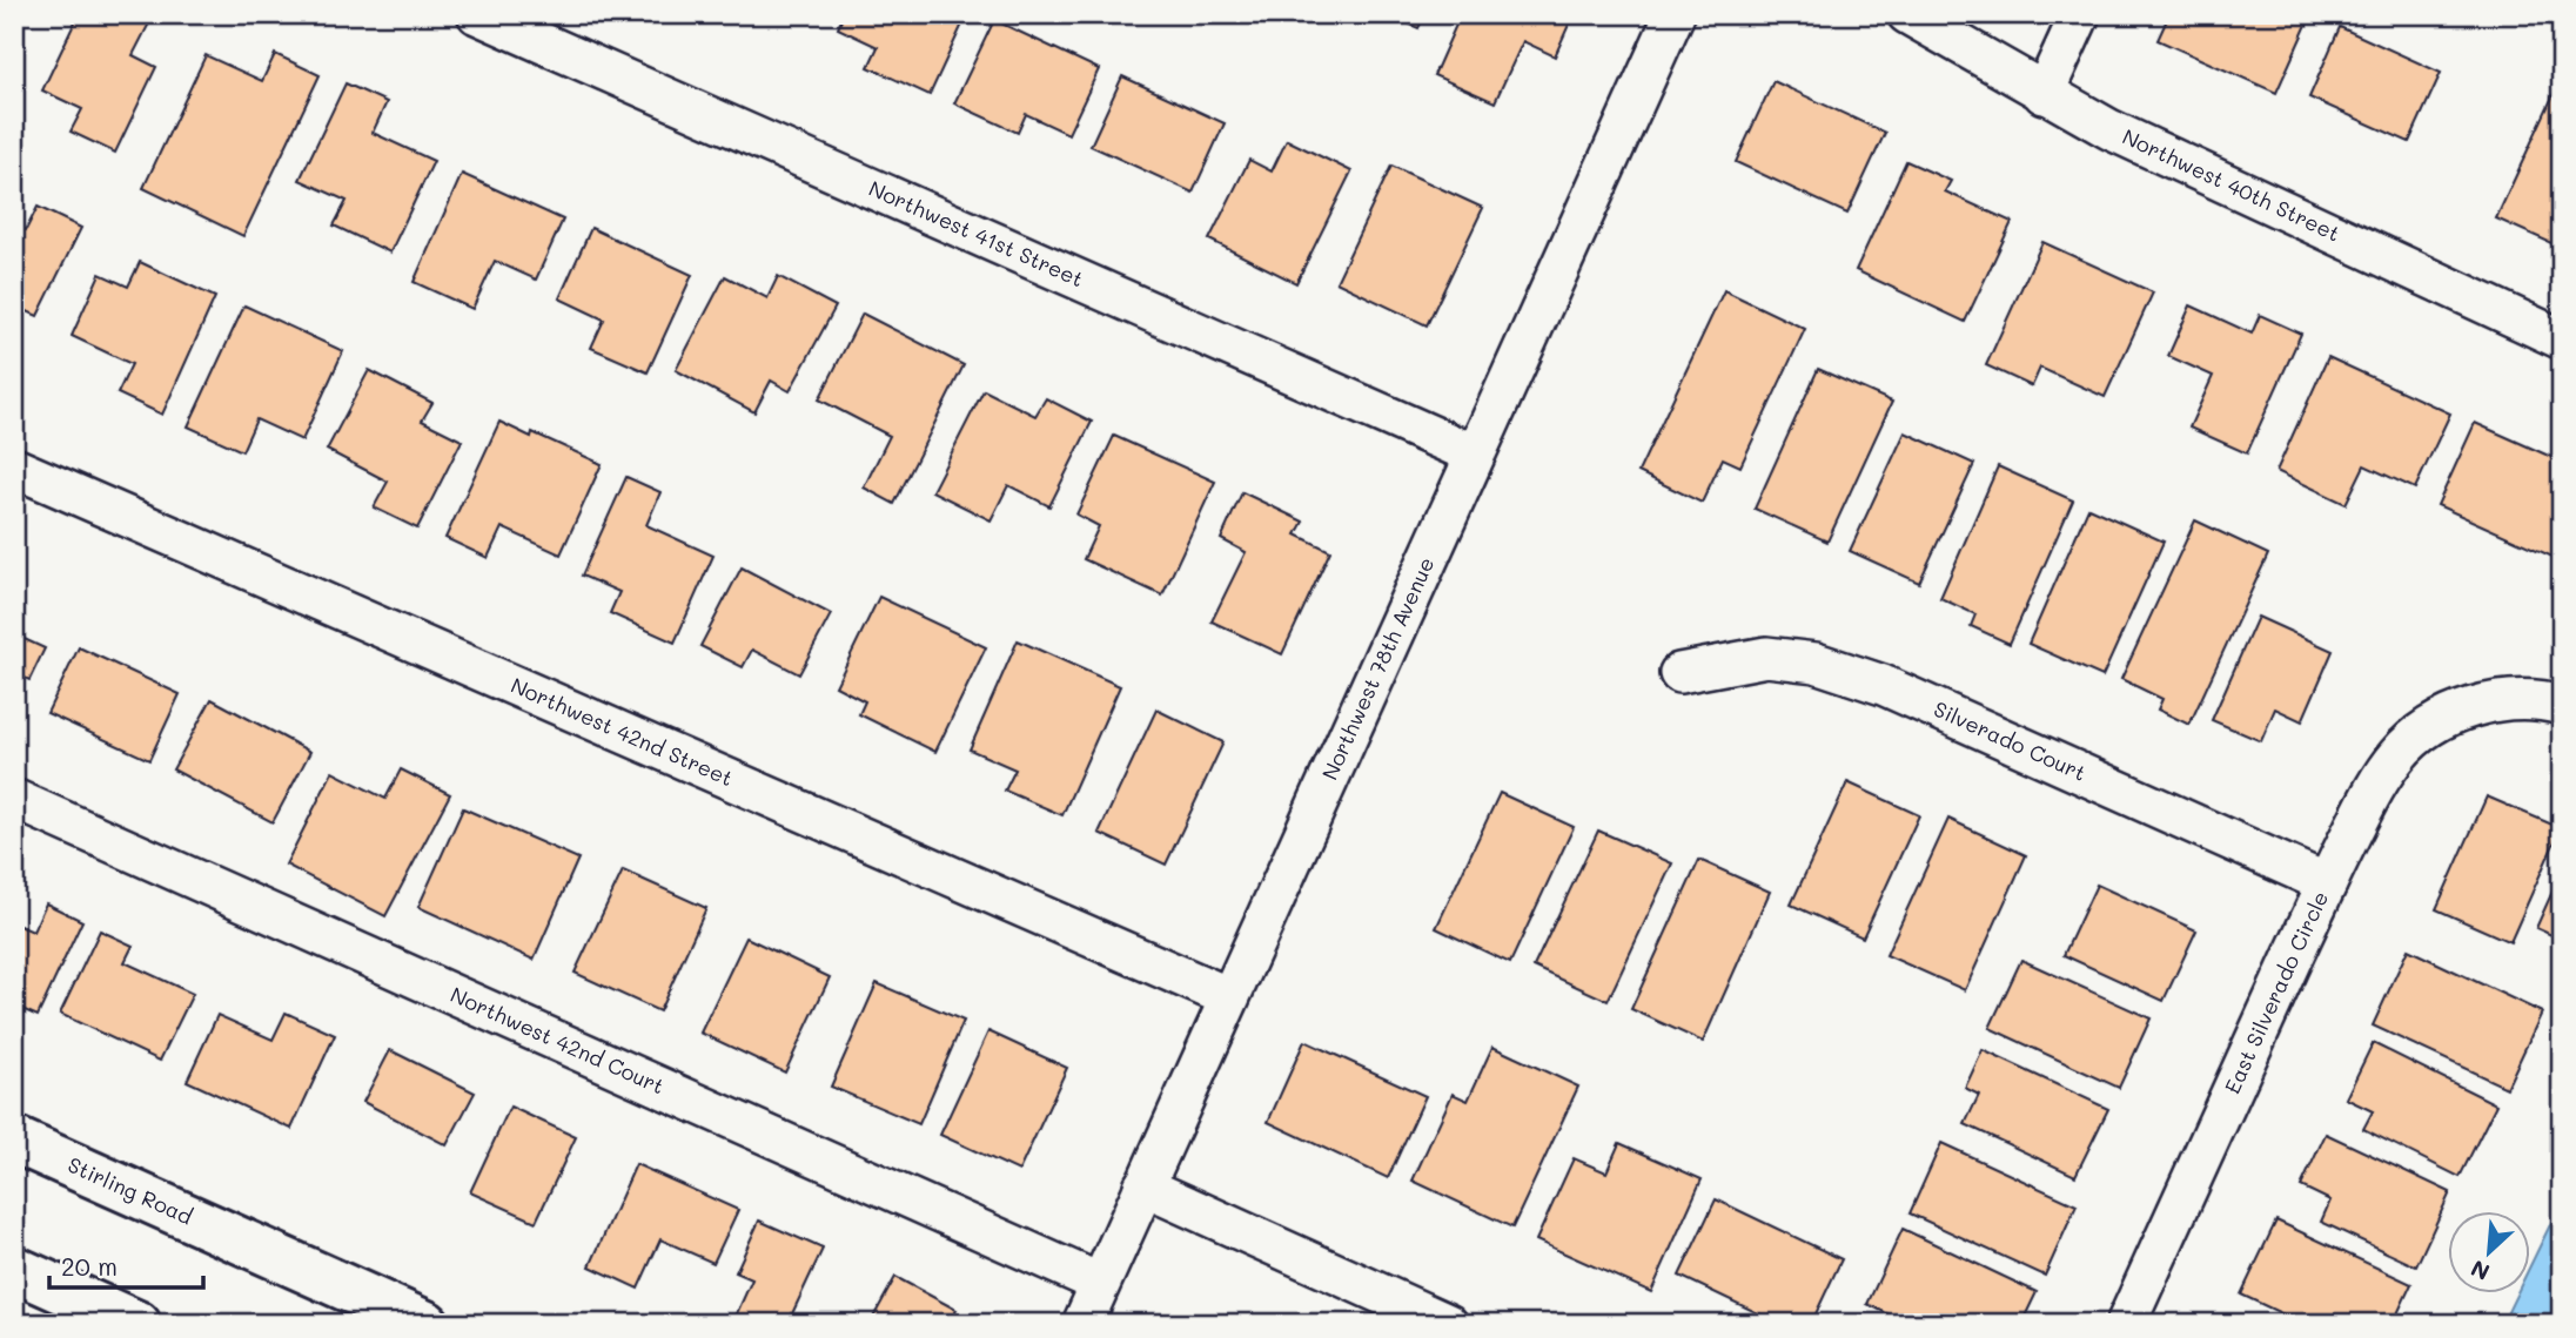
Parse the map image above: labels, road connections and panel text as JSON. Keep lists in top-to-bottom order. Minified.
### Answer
{"streets":{"main road":["Stirling Road"],"street":["Northwest 40th Street","Northwest 41st Street","Northwest 78th Avenue","Northwest 42nd Street","Silverado Court","East Silverado Circle","Northwest 42nd Court"]},"crossings":[["Northwest 41st Street","Northwest 78th Avenue"],["Northwest 78th Avenue","Northwest 42nd Street"],["Northwest 78th Avenue","Northwest 42nd Court"],["Silverado Court","East Silverado Circle"]],"scale_bar":"20 m","north":"bottom left"}
